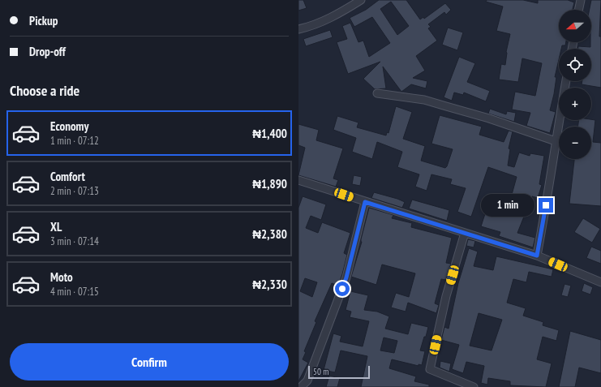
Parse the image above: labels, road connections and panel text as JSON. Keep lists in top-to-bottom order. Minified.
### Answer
{"scale_bar":"50 m","north":"left","page":{"banner":["Pickup","Drop-off"],"map_buttons":["+","−"],"heading":"Choose a ride","list":[{"name":"Economy","note":"1 min · 07:12","value":"₦1,400"},{"name":"Comfort","note":"2 min · 07:13","value":"₦1,890"},{"name":"XL","note":"3 min · 07:14","value":"₦2,380"},{"name":"Moto","note":"4 min · 07:15","value":"₦2,330"}],"bubble":"1 min","buttons":"Confirm","scale":"50 m"}}
